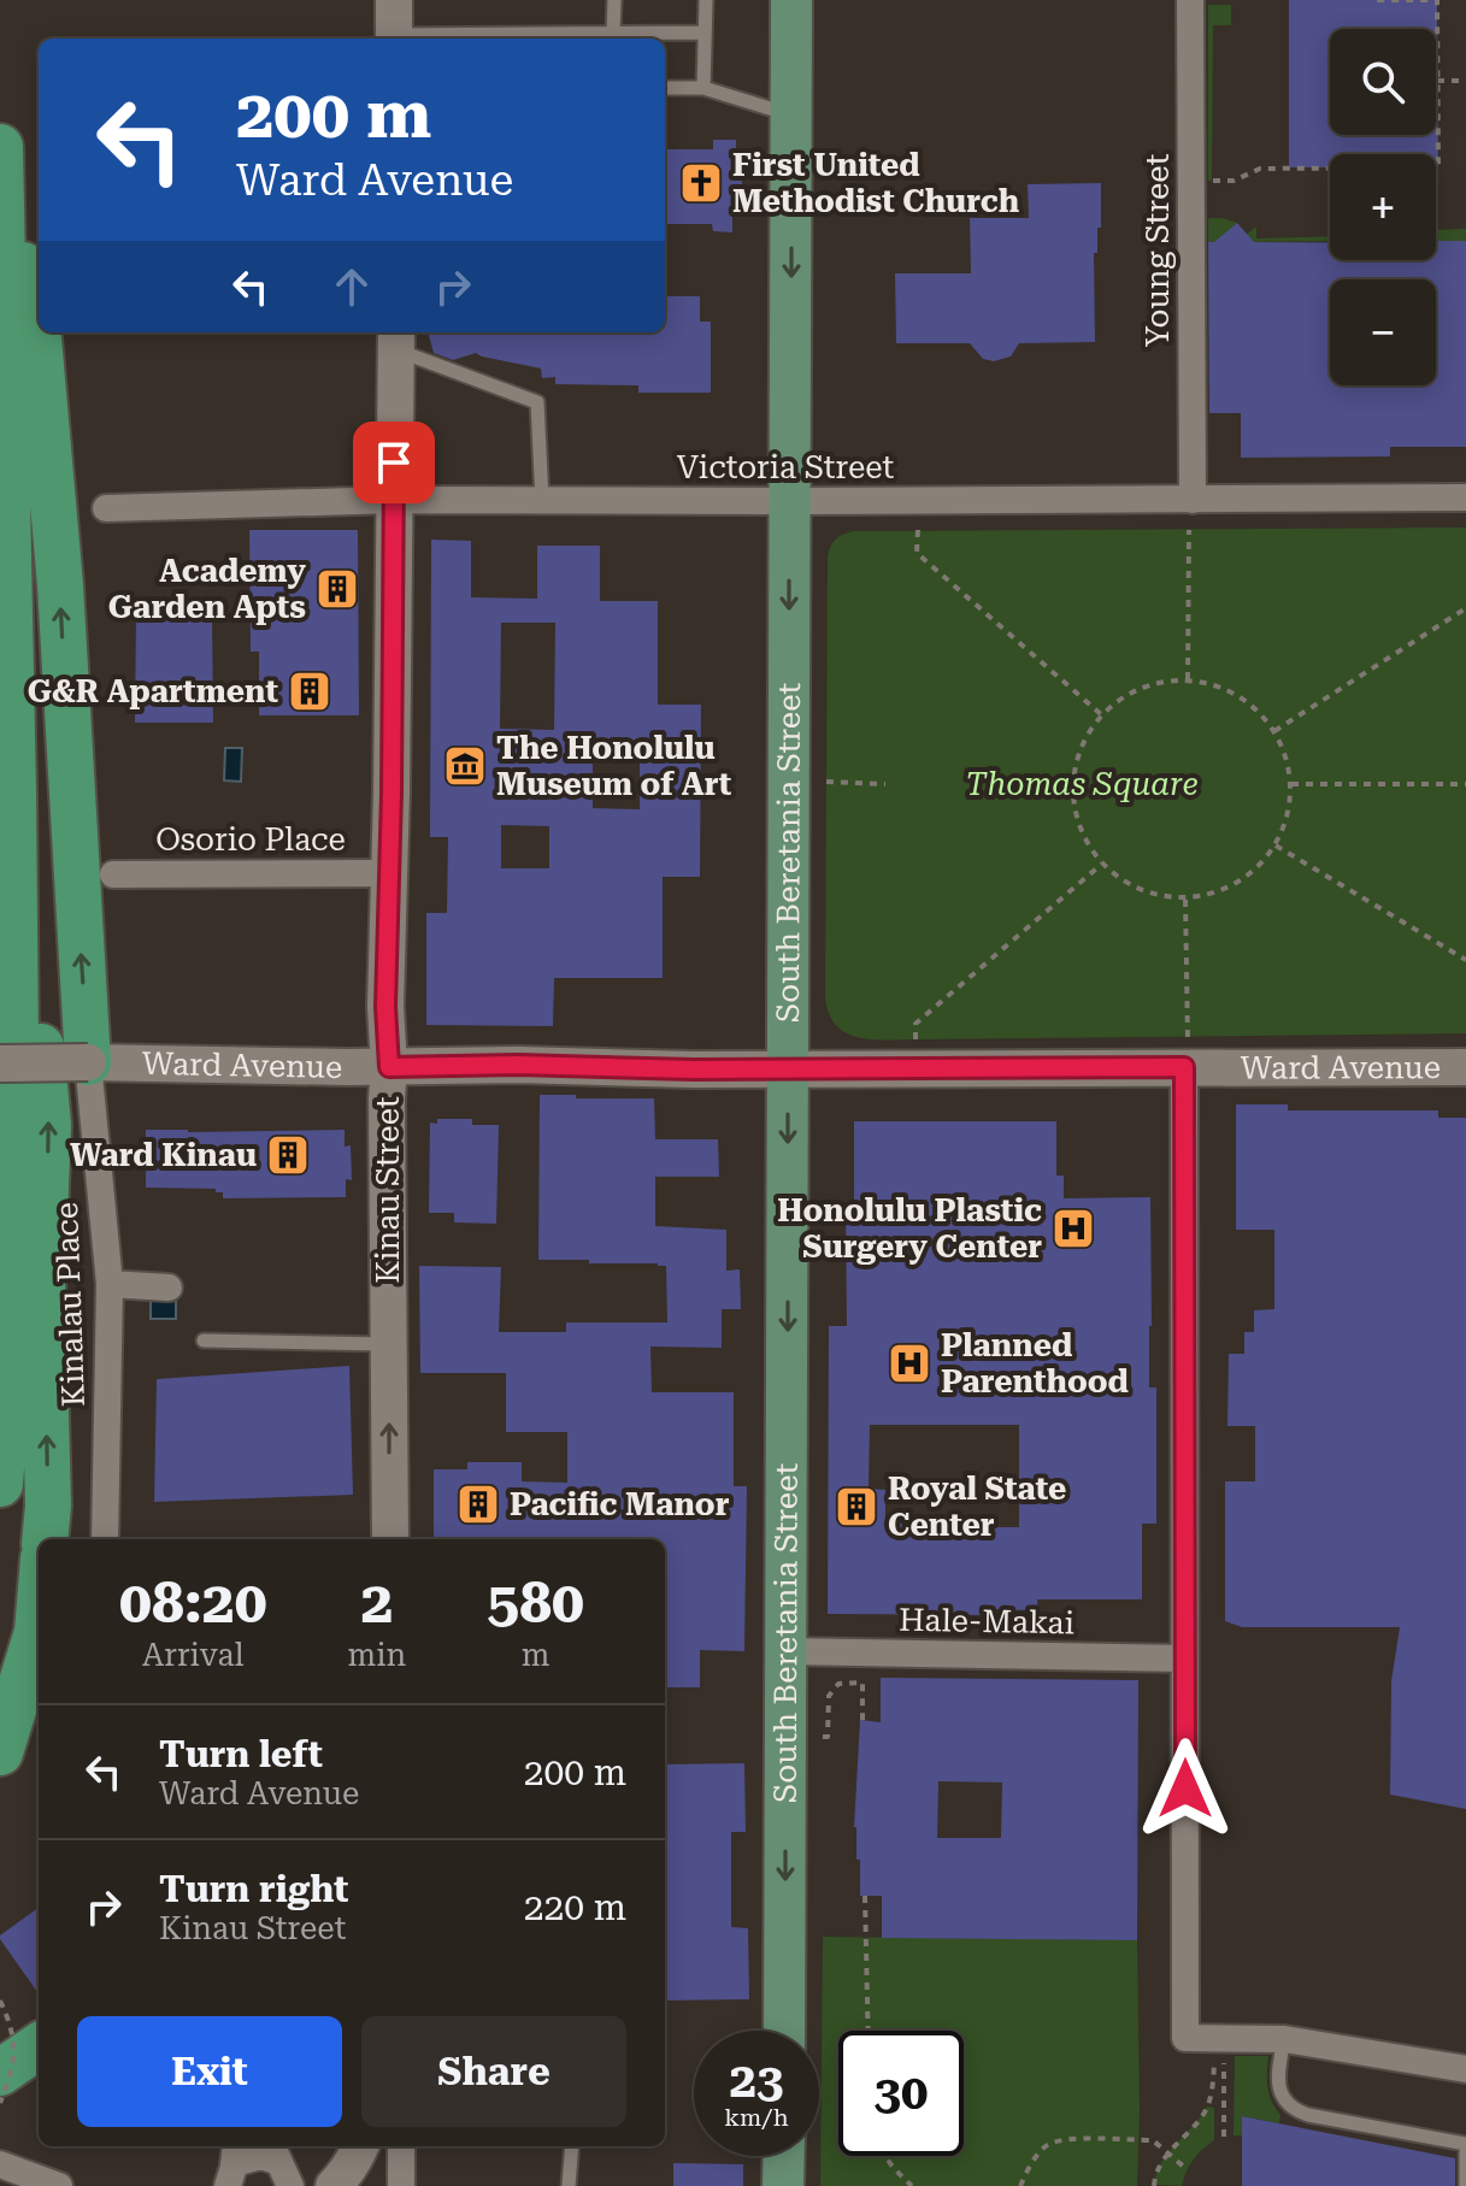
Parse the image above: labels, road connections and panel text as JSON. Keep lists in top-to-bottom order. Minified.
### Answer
{"streets":{"main road":["South Beretania Street","Ward Avenue","Kinau Street"],"street":["Young Street","Victoria Street","Osorio Place","Kinalau Place","Hale-Makai"]},"crossings":[["Young Street","Victoria Street"],["Victoria Street","South Beretania Street"],["Victoria Street","Kinau Street"],["Osorio Place","Kinau Street"],["South Beretania Street","Ward Avenue"],["South Beretania Street","Hale-Makai"],["Ward Avenue","Kinau Street"],["Ward Avenue","Kinalau Place"]],"one_way":["South Beretania Street"],"parks":["Thomas Square"],"places":{"church":["First United Methodist Church"],"building":["Academy Garden Apts","G&R Apartment","Ward Kinau","Pacific Manor","Royal State Center"],"museum":["The Honolulu Museum of Art"],"hospital":["Honolulu Plastic Surgery Center","Planned Parenthood"]},"page":{"map_buttons":["+","−"],"turn":["200 m","Ward Avenue"],"eta":["08:20","Arrival","2","min","580","m"],"list":[{"name":"Turn left","note":"Ward Avenue","value":"200 m"},{"name":"Turn right","note":"Kinau Street","value":"220 m"}],"buttons":["Exit","Share"],"speed":"23 km/h","limit":"30"}}
